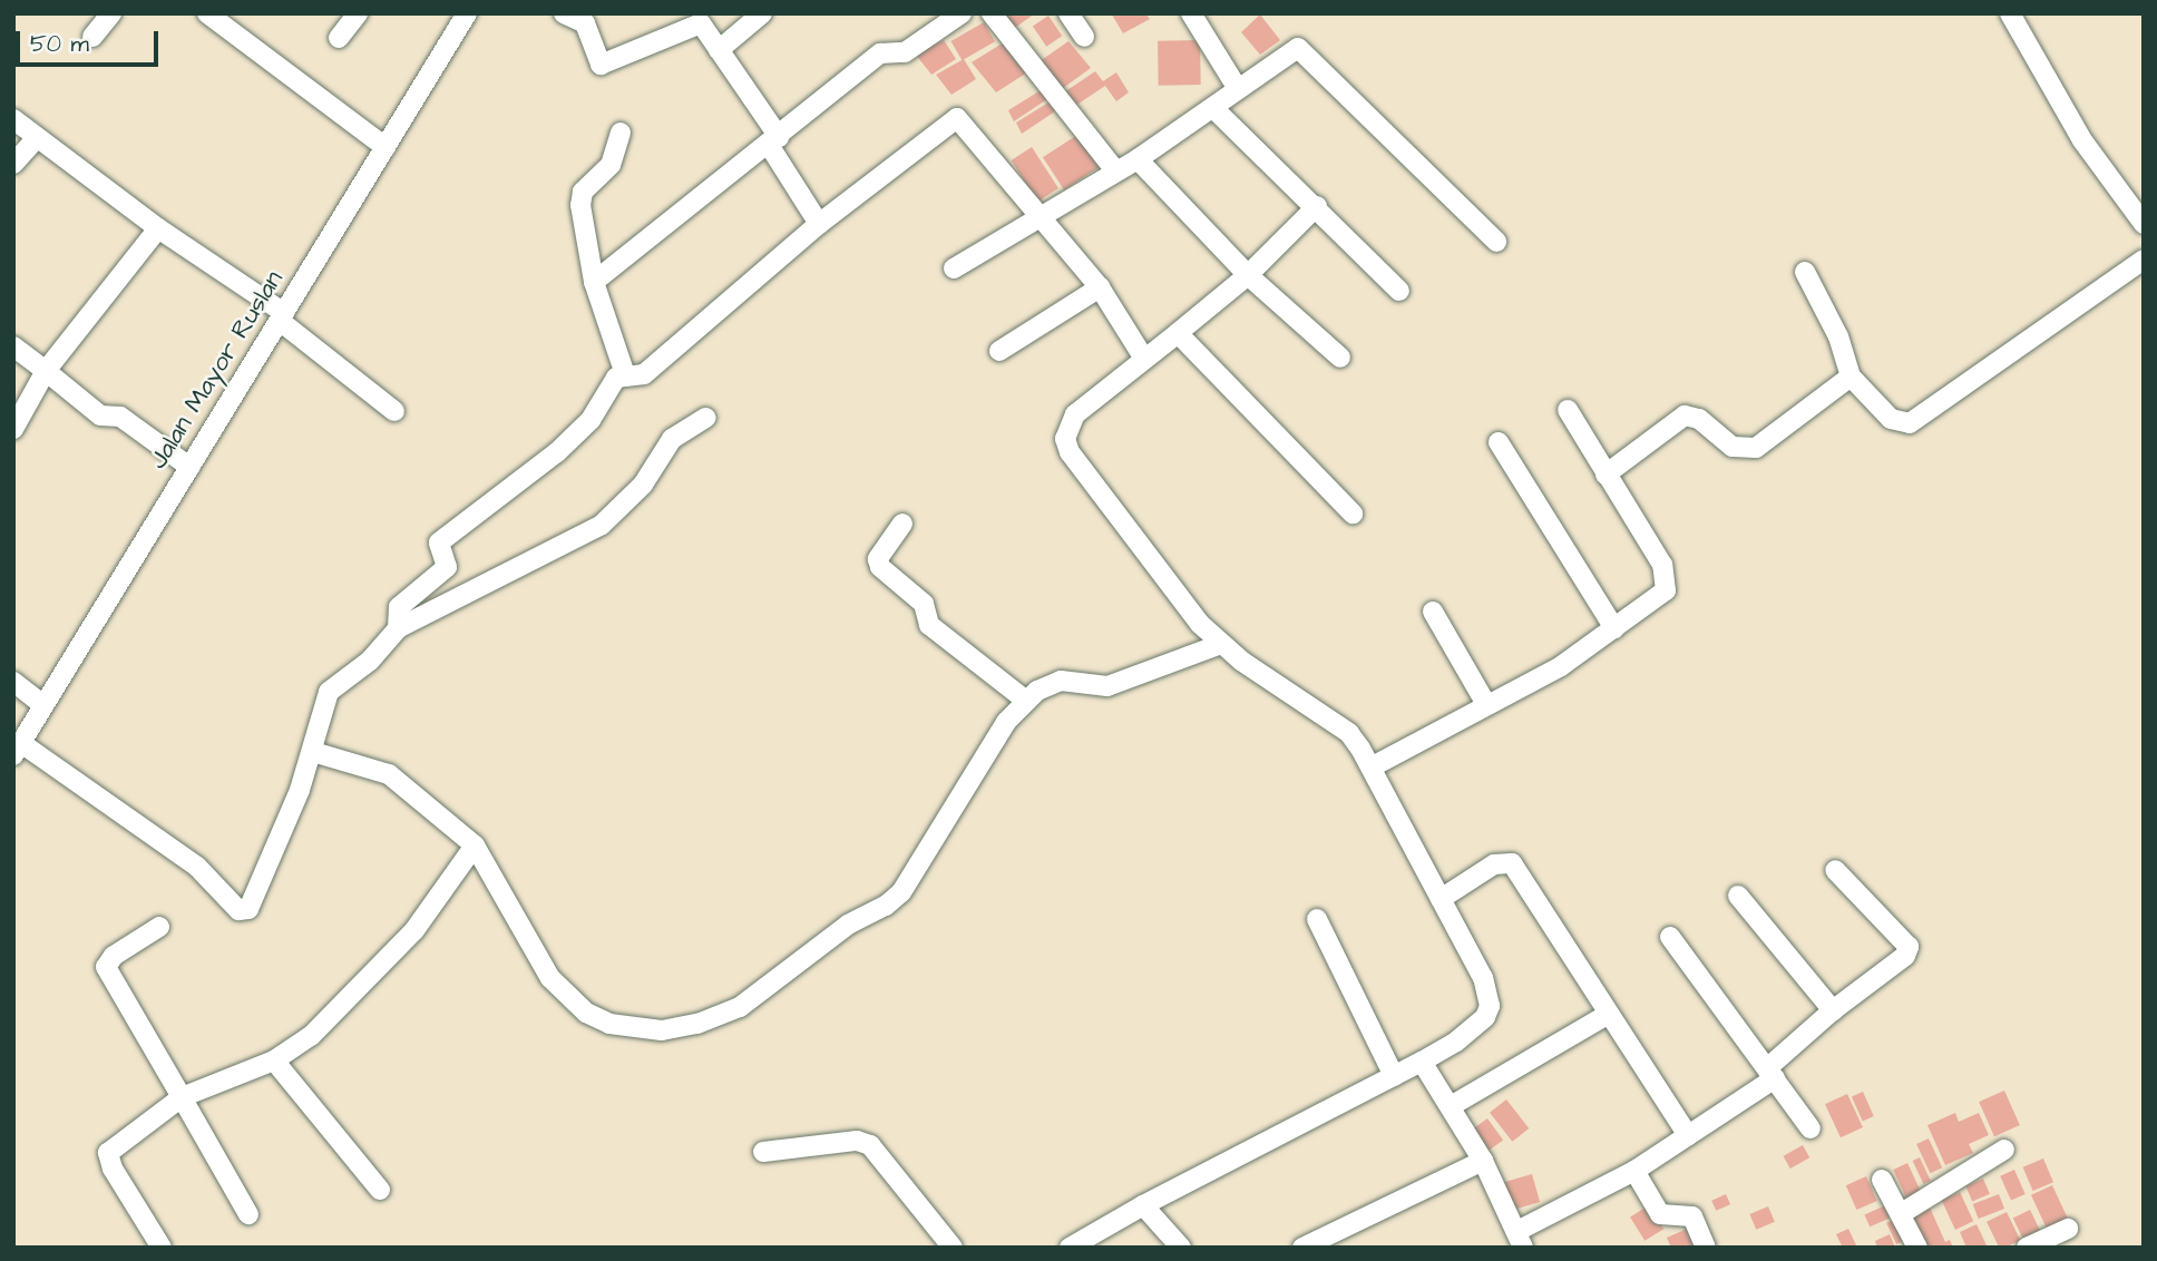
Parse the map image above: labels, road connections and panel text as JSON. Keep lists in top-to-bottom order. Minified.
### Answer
{"streets":{"street":["Jalan Mayor Ruslan"]},"scale_bar":"50 m"}
